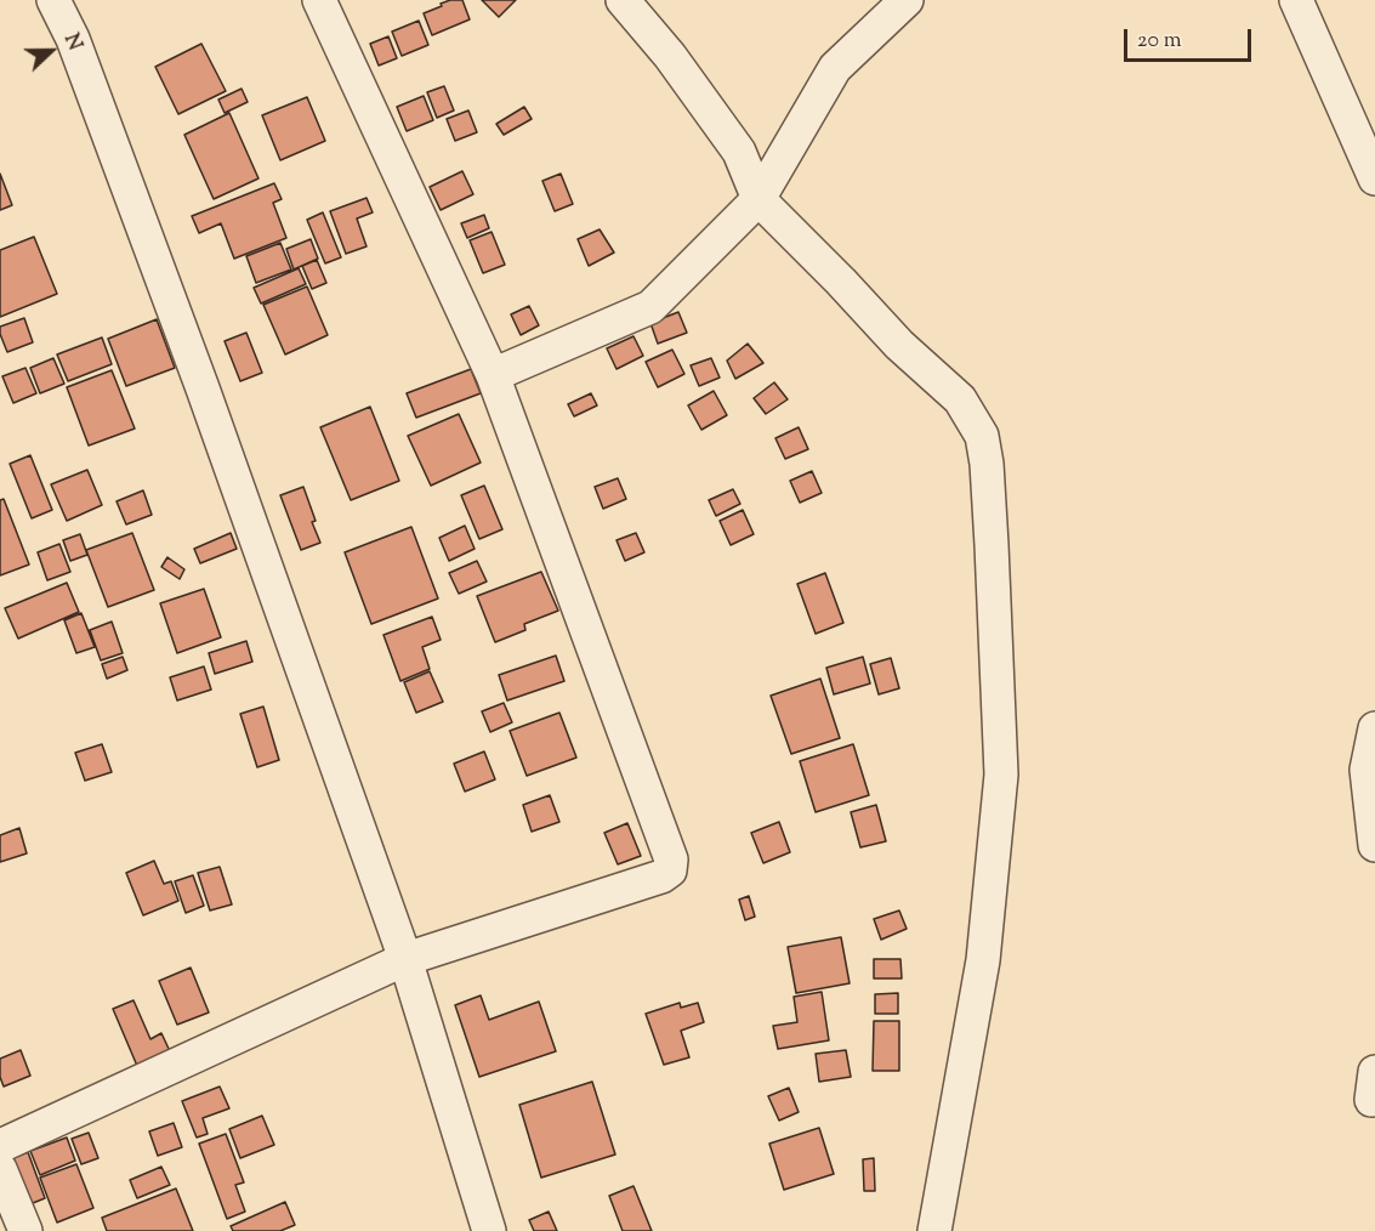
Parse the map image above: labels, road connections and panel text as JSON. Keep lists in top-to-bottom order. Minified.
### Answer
{"scale_bar":"20 m","north":"right"}
